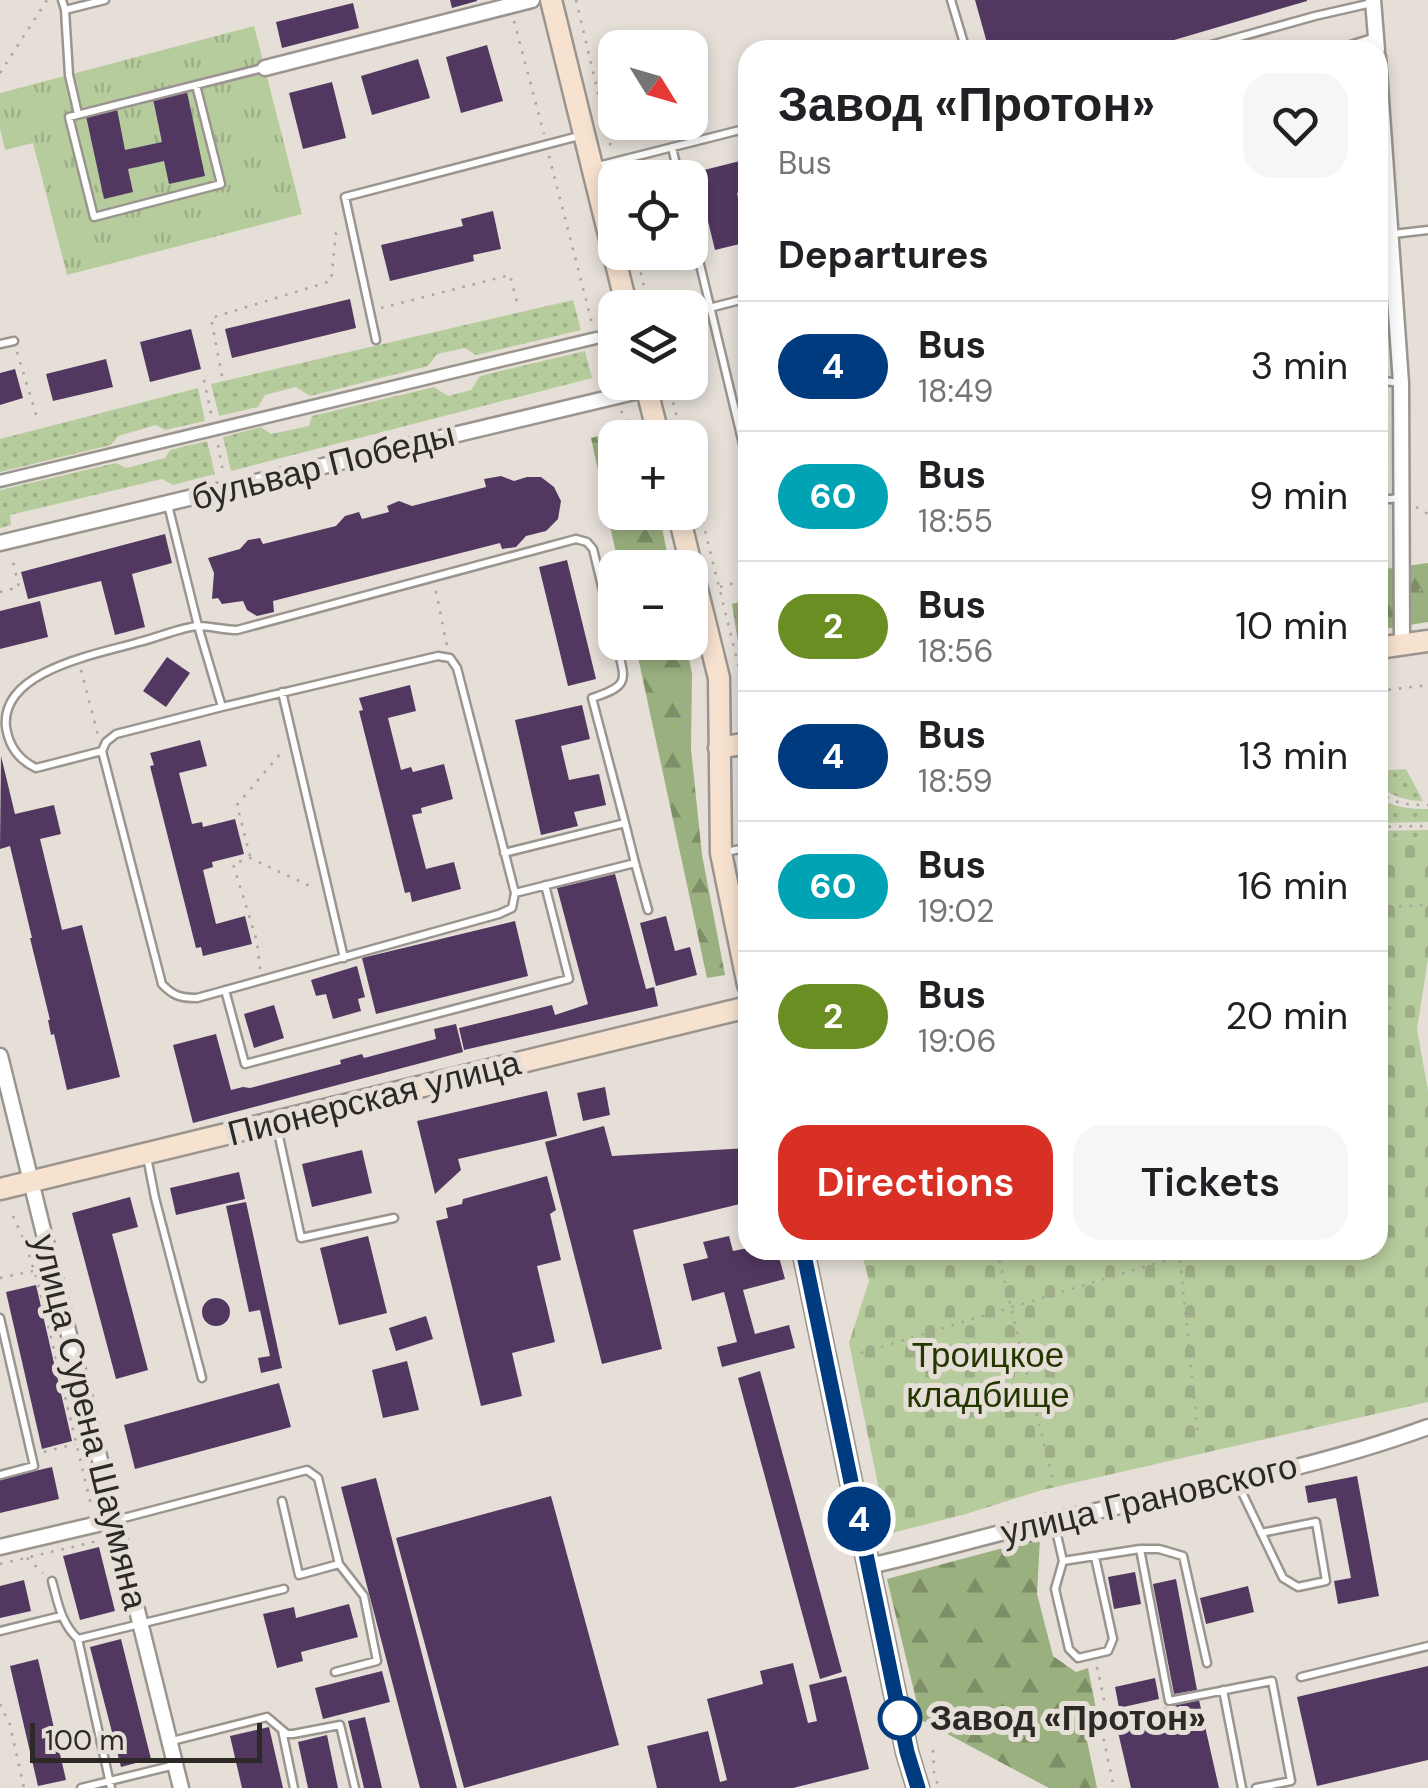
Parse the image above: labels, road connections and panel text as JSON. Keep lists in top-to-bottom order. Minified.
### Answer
{"streets":{"main road":["Пионерская улица"],"street":["бульвар Победы","улица Сурена Шаумяна","улица Грановского"]},"crossings":[["Пионерская улица","улица Сурена Шаумяна"]],"parks":["Троицкое кладбище"],"places":["Завод «Протон»"],"lines":["bus line 4"],"scale_bar":"100 m","north":"bottom right","page":{"on_map":"4","map_buttons":["+","−"],"heading":[["Завод «Протон»","Bus"],"Departures"],"list":[{"mark":"4","name":"Bus","note":"18:49","value":"3 min"},{"mark":"60","name":"Bus","note":"18:55","value":"9 min"},{"mark":"2","name":"Bus","note":"18:56","value":"10 min"},{"mark":"4","name":"Bus","note":"18:59","value":"13 min"},{"mark":"60","name":"Bus","note":"19:02","value":"16 min"},{"mark":"2","name":"Bus","note":"19:06","value":"20 min"}],"buttons":["Directions","Tickets"],"scale":"100 m"}}
